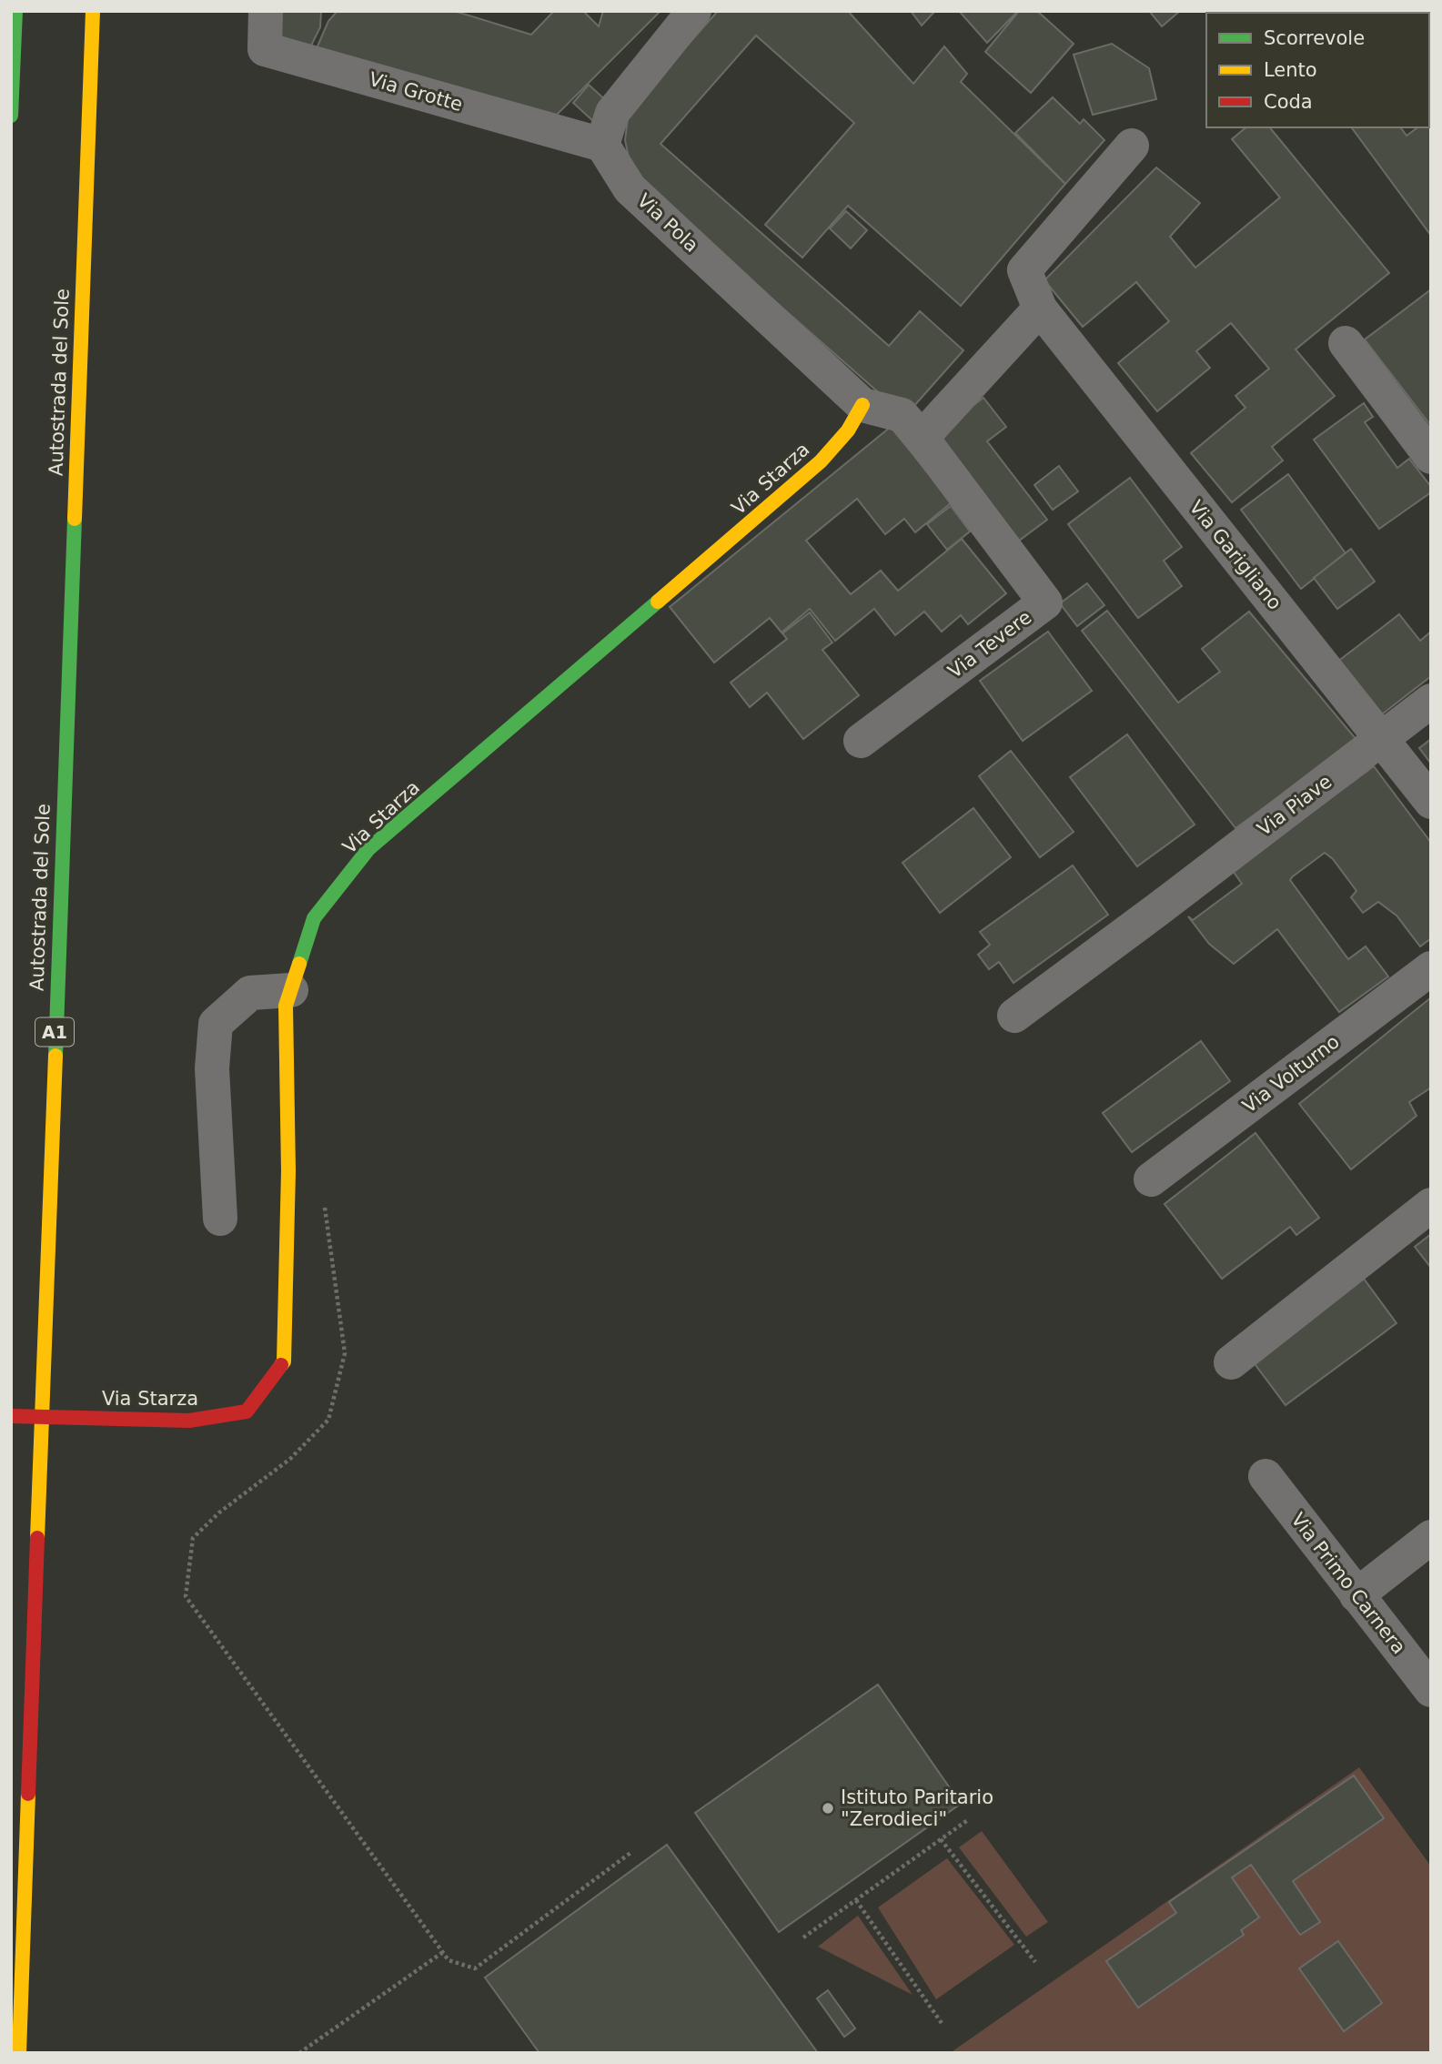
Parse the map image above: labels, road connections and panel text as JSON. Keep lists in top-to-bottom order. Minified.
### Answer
{"streets":{"main road":["Autostrada del Sole","Via Starza","A1"],"street":["Via Grotte","Via Pola","Via Garigliano","Via Tevere","Via Piave","Via Volturno","Via Primo Carnera"]},"crossings":[["Via Grotte","Via Pola"],["Via Pola","Via Starza"],["Via Garigliano","Via Piave"]],"places":["Istituto Paritario \"Zerodieci\""],"legend":["Scorrevole","Lento","Coda"]}
